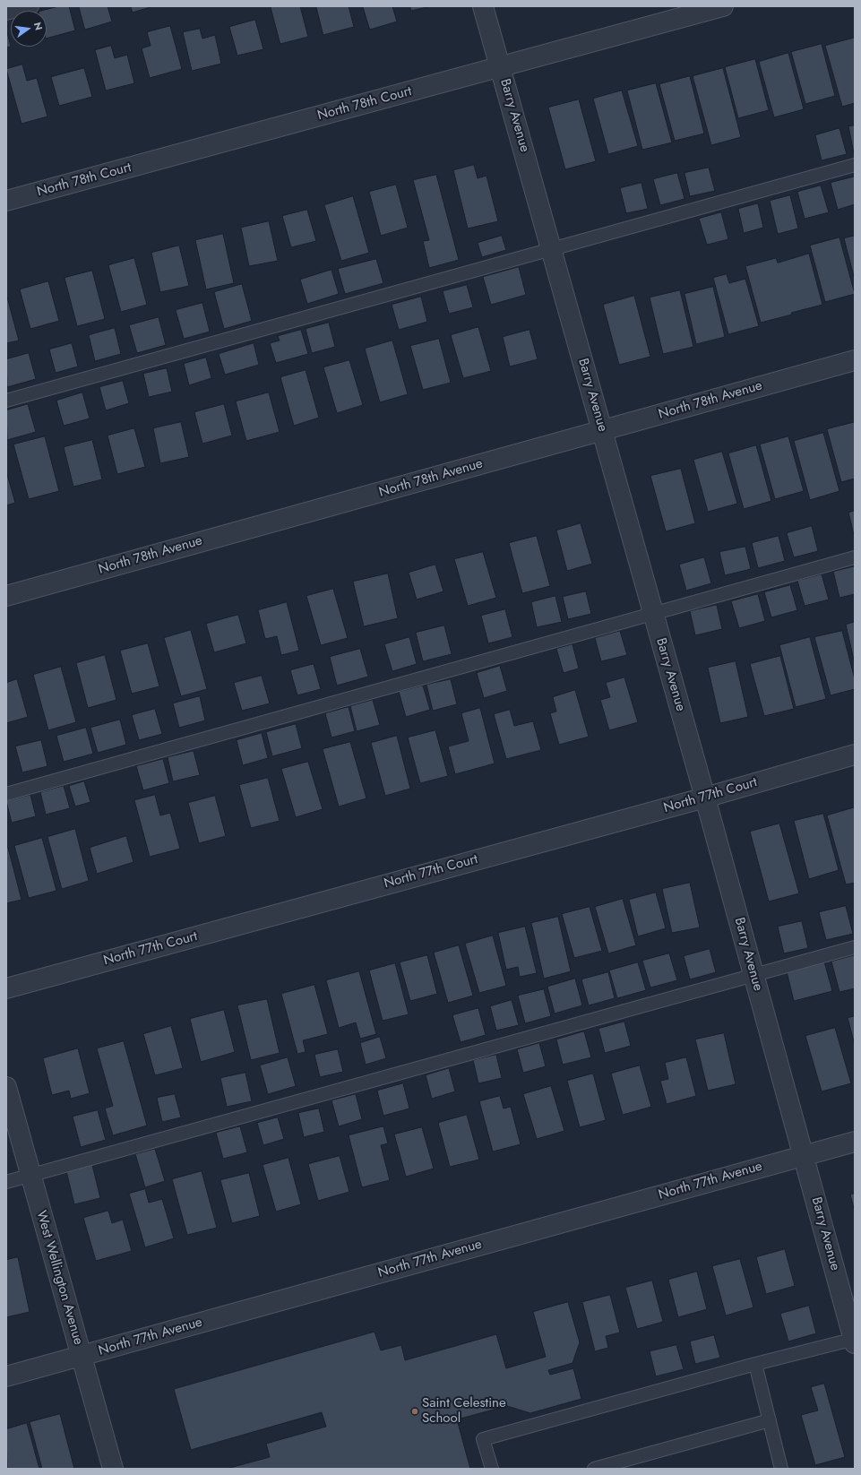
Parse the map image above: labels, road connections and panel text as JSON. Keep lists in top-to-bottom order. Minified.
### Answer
{"streets":{"street":["North 78th Court","Barry Avenue","North 78th Avenue","North 77th Court","North 77th Avenue","West Wellington Avenue"]},"crossings":[["North 78th Court","Barry Avenue"],["Barry Avenue","North 78th Avenue"],["Barry Avenue","North 77th Court"],["Barry Avenue","North 77th Avenue"],["North 77th Avenue","West Wellington Avenue"]],"places":["Saint Celestine School"],"north":"right"}
